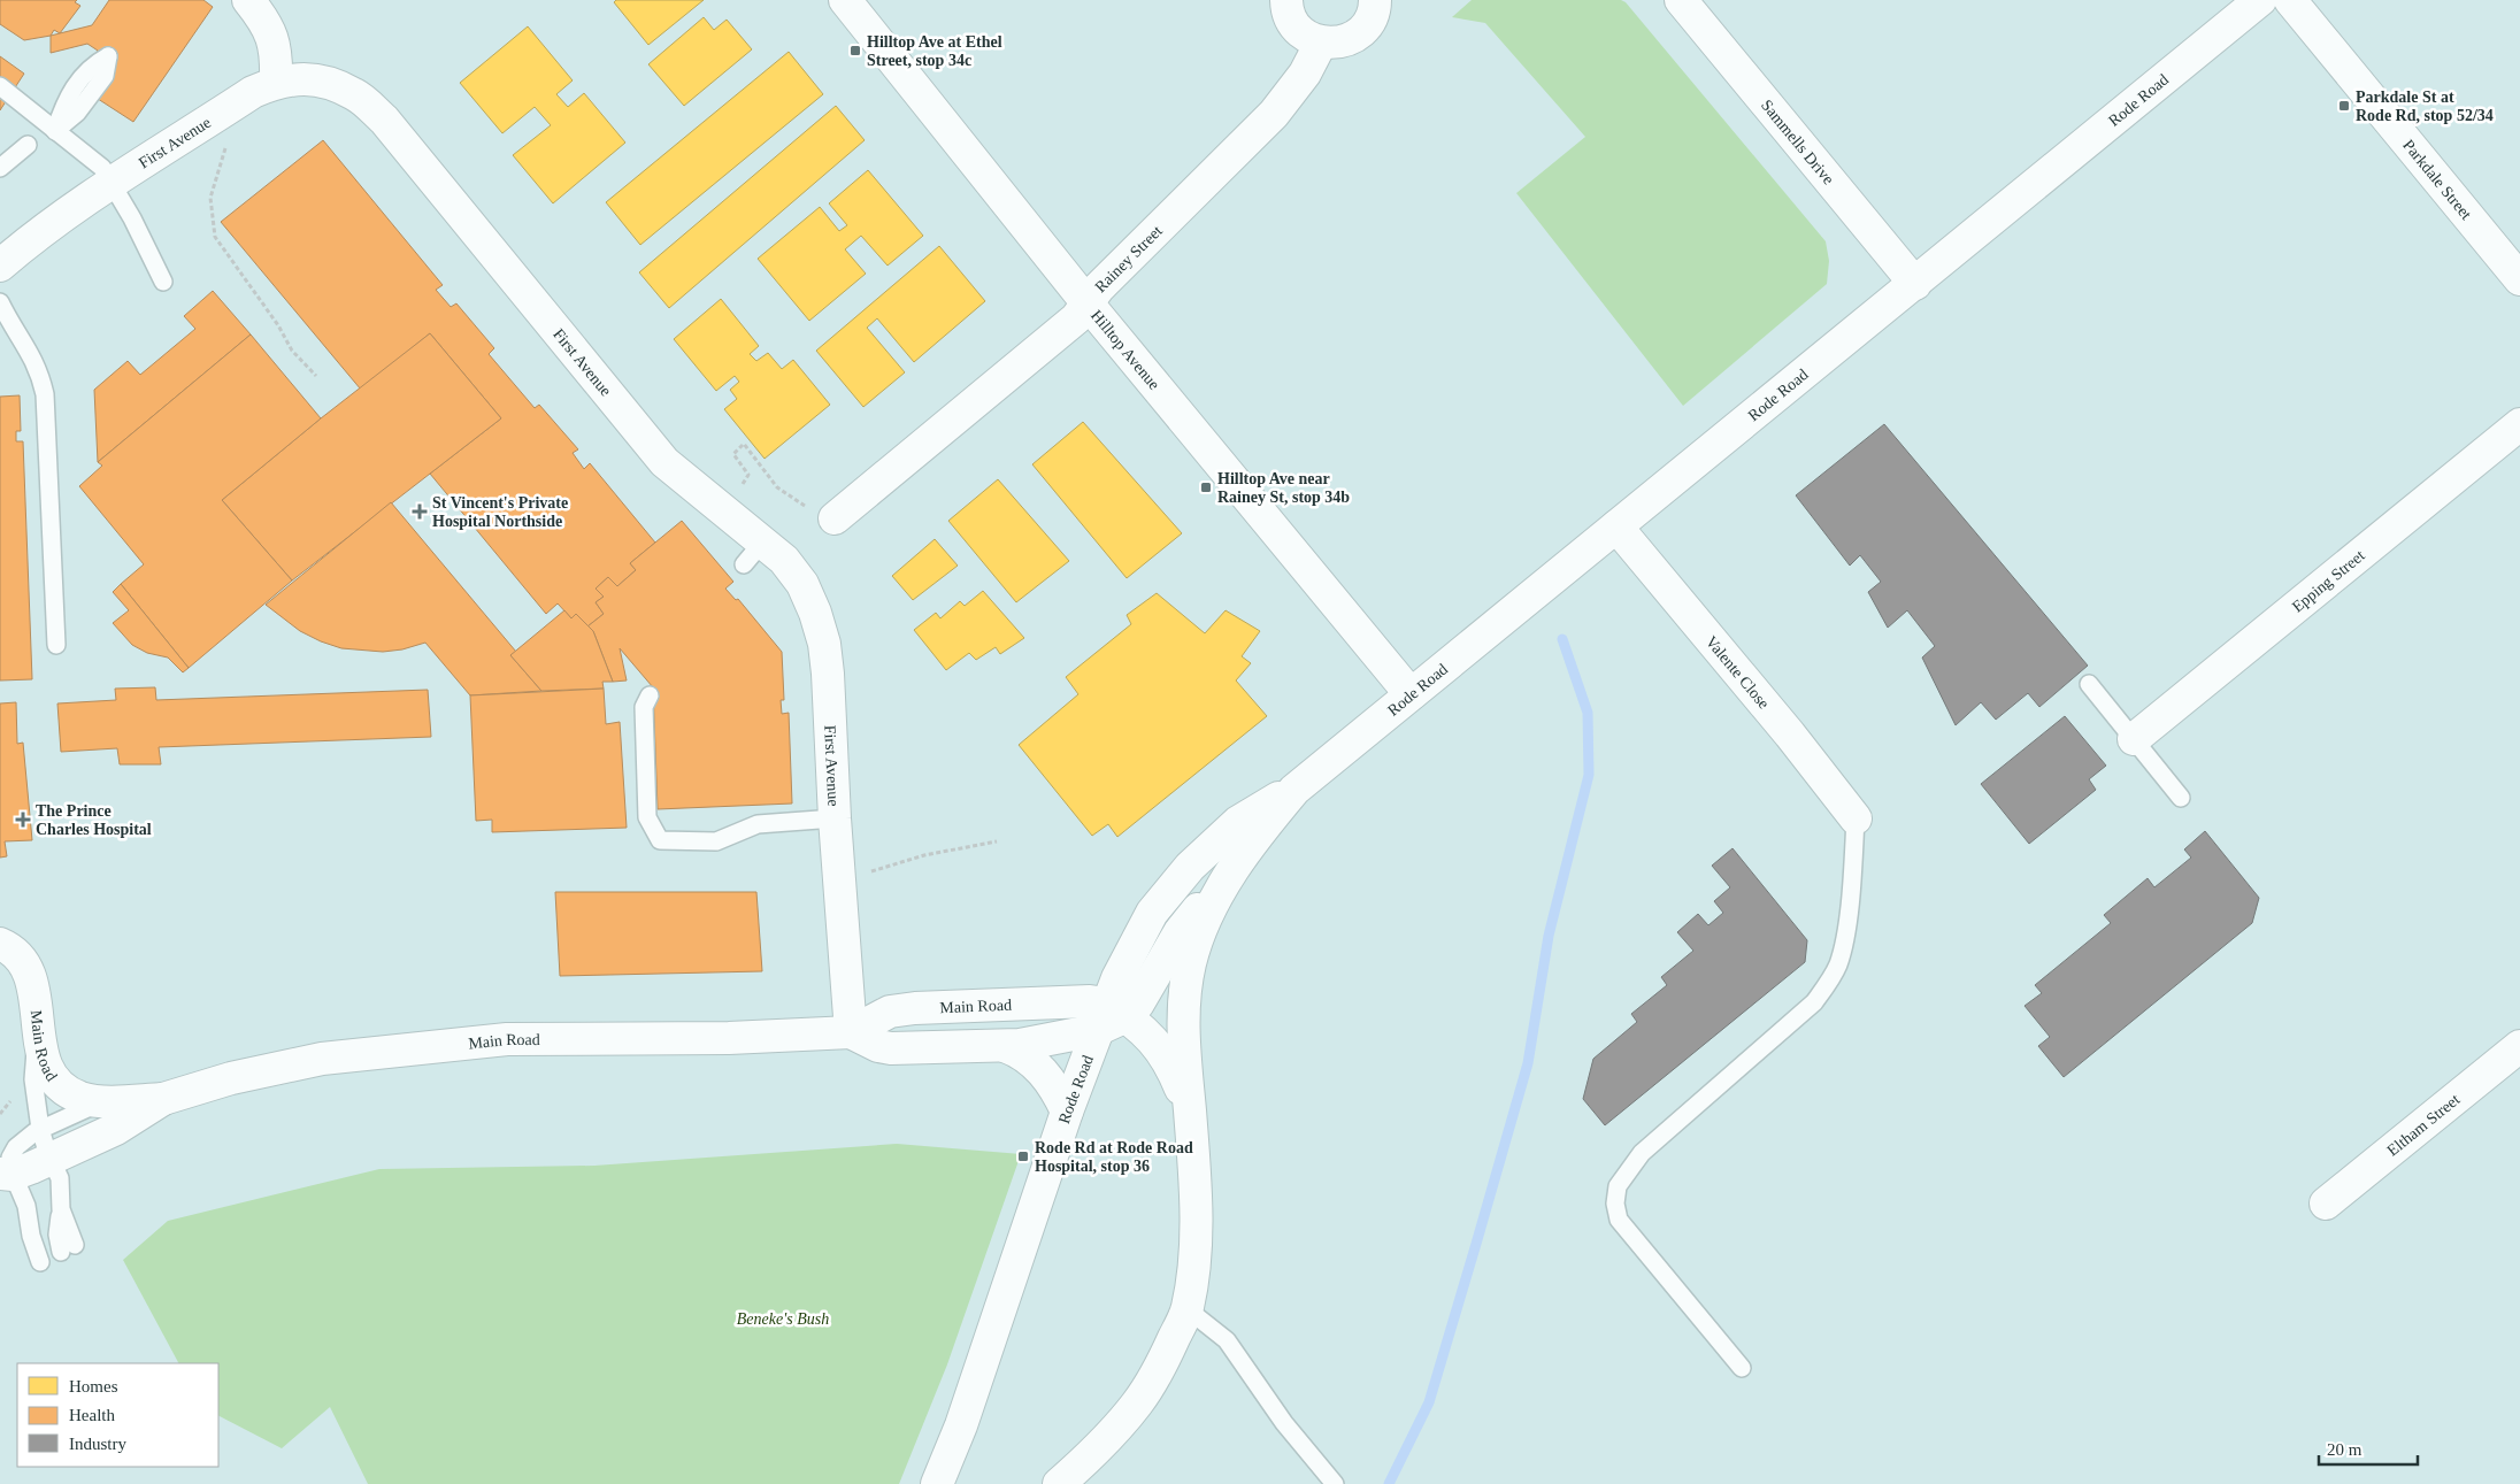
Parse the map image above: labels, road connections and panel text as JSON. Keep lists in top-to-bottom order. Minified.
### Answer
{"streets":{"street":["Rode Road","Sammells Drive","First Avenue","Parkdale Street","Rainey Street","Hilltop Avenue","Epping Street","Valente Close","Main Road","Eltham Street"]},"crossings":[["Rode Road","Sammells Drive"],["Rode Road","Hilltop Avenue"],["Rode Road","Valente Close"],["Rode Road","Main Road"],["First Avenue","Main Road"],["Rainey Street","Hilltop Avenue"]],"parks":["Beneke's Bush"],"places":{"transit":["Hilltop Ave at Ethel Street, stop 34c","Parkdale St at Rode Rd, stop 52/34","Hilltop Ave near Rainey St, stop 34b","Rode Rd at Rode Road Hospital, stop 36"],"health":["St Vincent's Private Hospital Northside","The Prince Charles Hospital"]},"legend":["Homes","Health","Industry"],"scale_bar":"20 m"}
